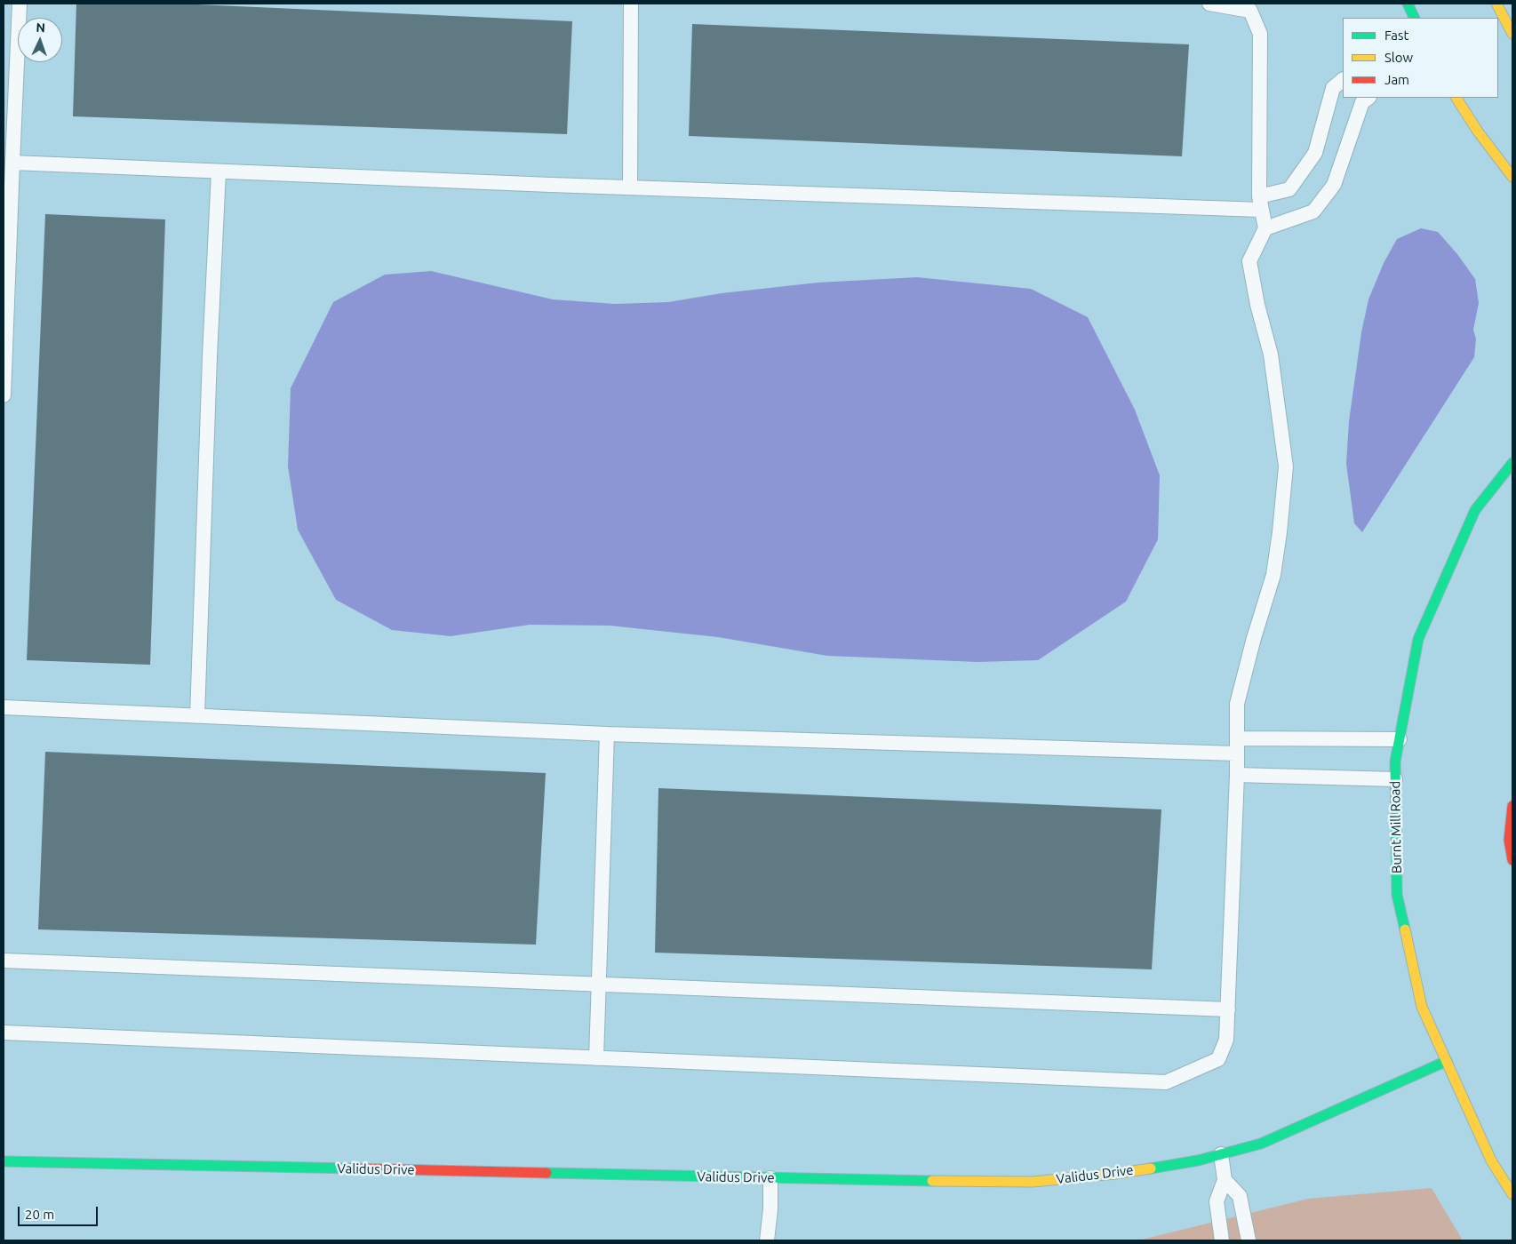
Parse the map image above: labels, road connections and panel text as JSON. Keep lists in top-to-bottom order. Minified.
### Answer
{"streets":{"street":["Burnt Mill Road","Validus Drive"]},"crossings":[["Burnt Mill Road","Validus Drive"]],"legend":["Fast","Slow","Jam"],"scale_bar":"20 m","north":"top"}
